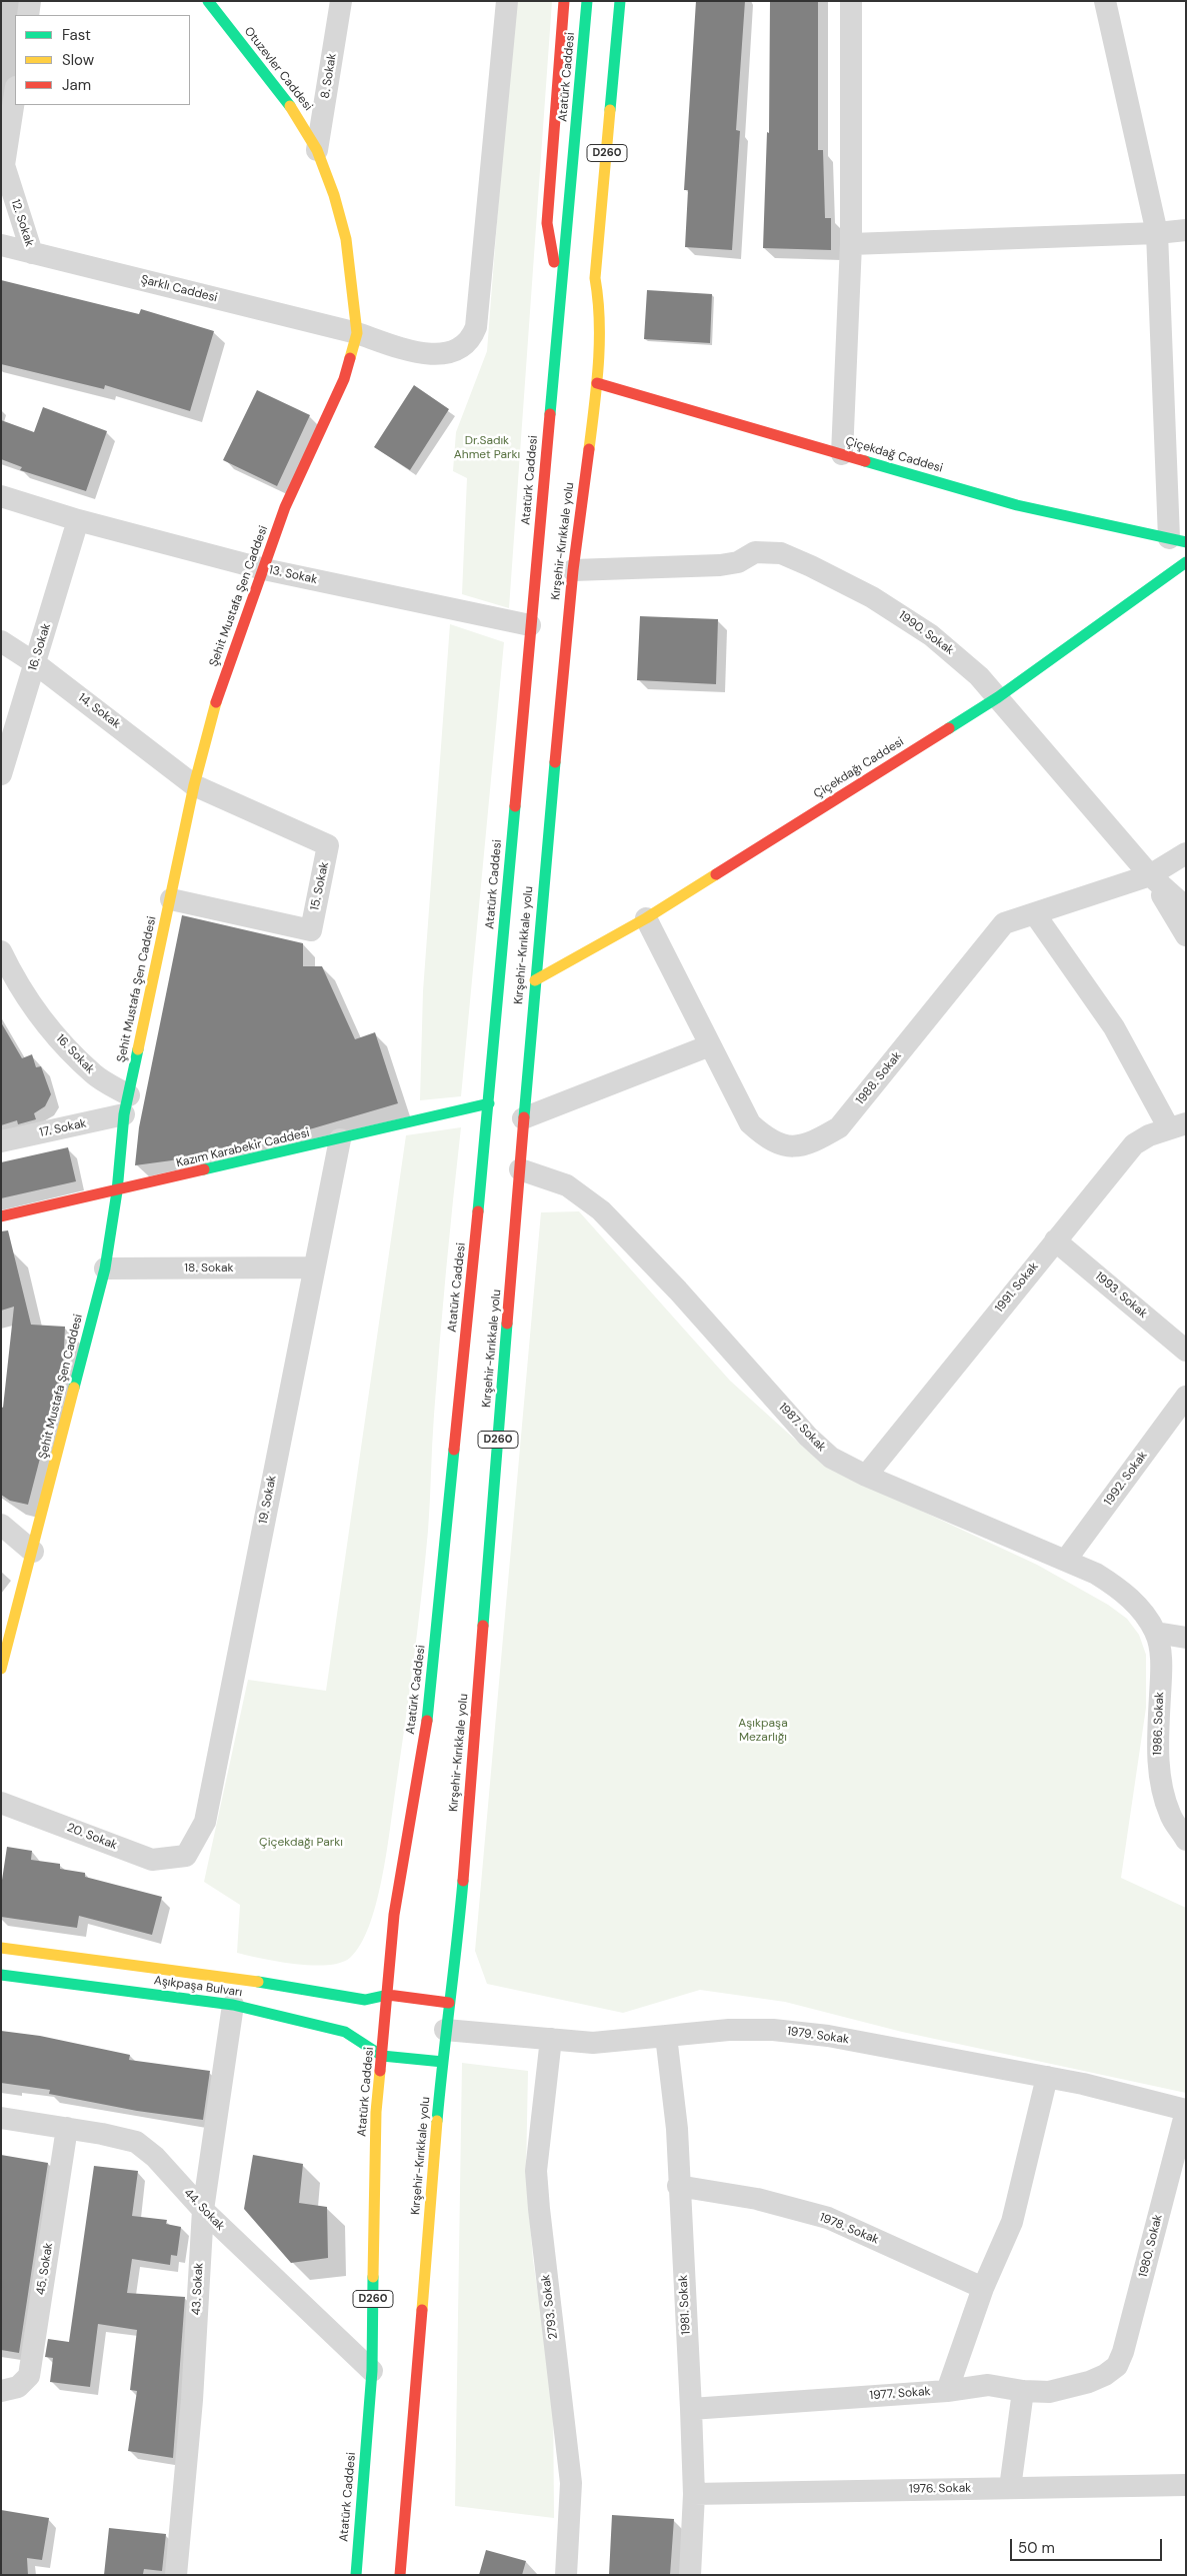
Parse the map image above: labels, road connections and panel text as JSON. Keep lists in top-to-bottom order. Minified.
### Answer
{"streets":{"main road":["Otuzevler Caddesi","Atatürk Caddesi","D260","Çiçekdağ Caddesi","Kırşehir-Kırıkkale yolu","Şehit Mustafa Şen Caddesi","Çiçekdağı Caddesi","Kazım Karabekir Caddesi","Aşıkpaşa Bulvarı"],"street":["8. Sokak","12. Sokak","Şarklı Caddesi","13. Sokak","1990. Sokak","16. Sokak","14. Sokak","15. Sokak","1988. Sokak","17. Sokak","18. Sokak","1991. Sokak","1993. Sokak","1987. Sokak","1992. Sokak","19. Sokak","1986. Sokak","20. Sokak","1979. Sokak","44. Sokak","1978. Sokak","1980. Sokak","45. Sokak","43. Sokak","1981. Sokak","2793. Sokak","1977. Sokak","1976. Sokak"]},"crossings":[["Otuzevler Caddesi","8. Sokak"],["Otuzevler Caddesi","Şarklı Caddesi"],["Otuzevler Caddesi","Şehit Mustafa Şen Caddesi"],["Atatürk Caddesi","13. Sokak"],["Atatürk Caddesi","Kazım Karabekir Caddesi"],["Atatürk Caddesi","Aşıkpaşa Bulvarı"],["Atatürk Caddesi","44. Sokak"],["D260","Kırşehir-Kırıkkale yolu"],["12. Sokak","Şarklı Caddesi"],["Şarklı Caddesi","Şehit Mustafa Şen Caddesi"],["Çiçekdağ Caddesi","Kırşehir-Kırıkkale yolu"],["Kırşehir-Kırıkkale yolu","1990. Sokak"],["Kırşehir-Kırıkkale yolu","Çiçekdağı Caddesi"],["Kırşehir-Kırıkkale yolu","1987. Sokak"],["Kırşehir-Kırıkkale yolu","1979. Sokak"],["13. Sokak","Şehit Mustafa Şen Caddesi"],["13. Sokak","16. Sokak"],["Şehit Mustafa Şen Caddesi","16. Sokak"],["Şehit Mustafa Şen Caddesi","14. Sokak"],["Şehit Mustafa Şen Caddesi","15. Sokak"],["Şehit Mustafa Şen Caddesi","17. Sokak"],["Şehit Mustafa Şen Caddesi","Kazım Karabekir Caddesi"],["Şehit Mustafa Şen Caddesi","18. Sokak"],["1990. Sokak","Çiçekdağı Caddesi"],["1990. Sokak","1988. Sokak"],["16. Sokak","14. Sokak"],["16. Sokak","17. Sokak"],["14. Sokak","15. Sokak"],["Çiçekdağı Caddesi","1988. Sokak"],["Kazım Karabekir Caddesi","19. Sokak"],["18. Sokak","19. Sokak"],["1991. Sokak","1993. Sokak"],["1991. Sokak","1987. Sokak"],["1987. Sokak","1992. Sokak"],["1987. Sokak","1986. Sokak"],["19. Sokak","20. Sokak"],["Aşıkpaşa Bulvarı","43. Sokak"],["1979. Sokak","1980. Sokak"],["1979. Sokak","1981. Sokak"],["1979. Sokak","2793. Sokak"],["44. Sokak","45. Sokak"],["44. Sokak","43. Sokak"],["1978. Sokak","1981. Sokak"],["1980. Sokak","1977. Sokak"],["1981. Sokak","1977. Sokak"],["1981. Sokak","1976. Sokak"]],"parks":["Dr.Sadık Ahmet Parkı","Aşıkpaşa Mezarlığı","Çiçekdağı Parkı"],"legend":["Fast","Slow","Jam"],"scale_bar":"50 m"}
